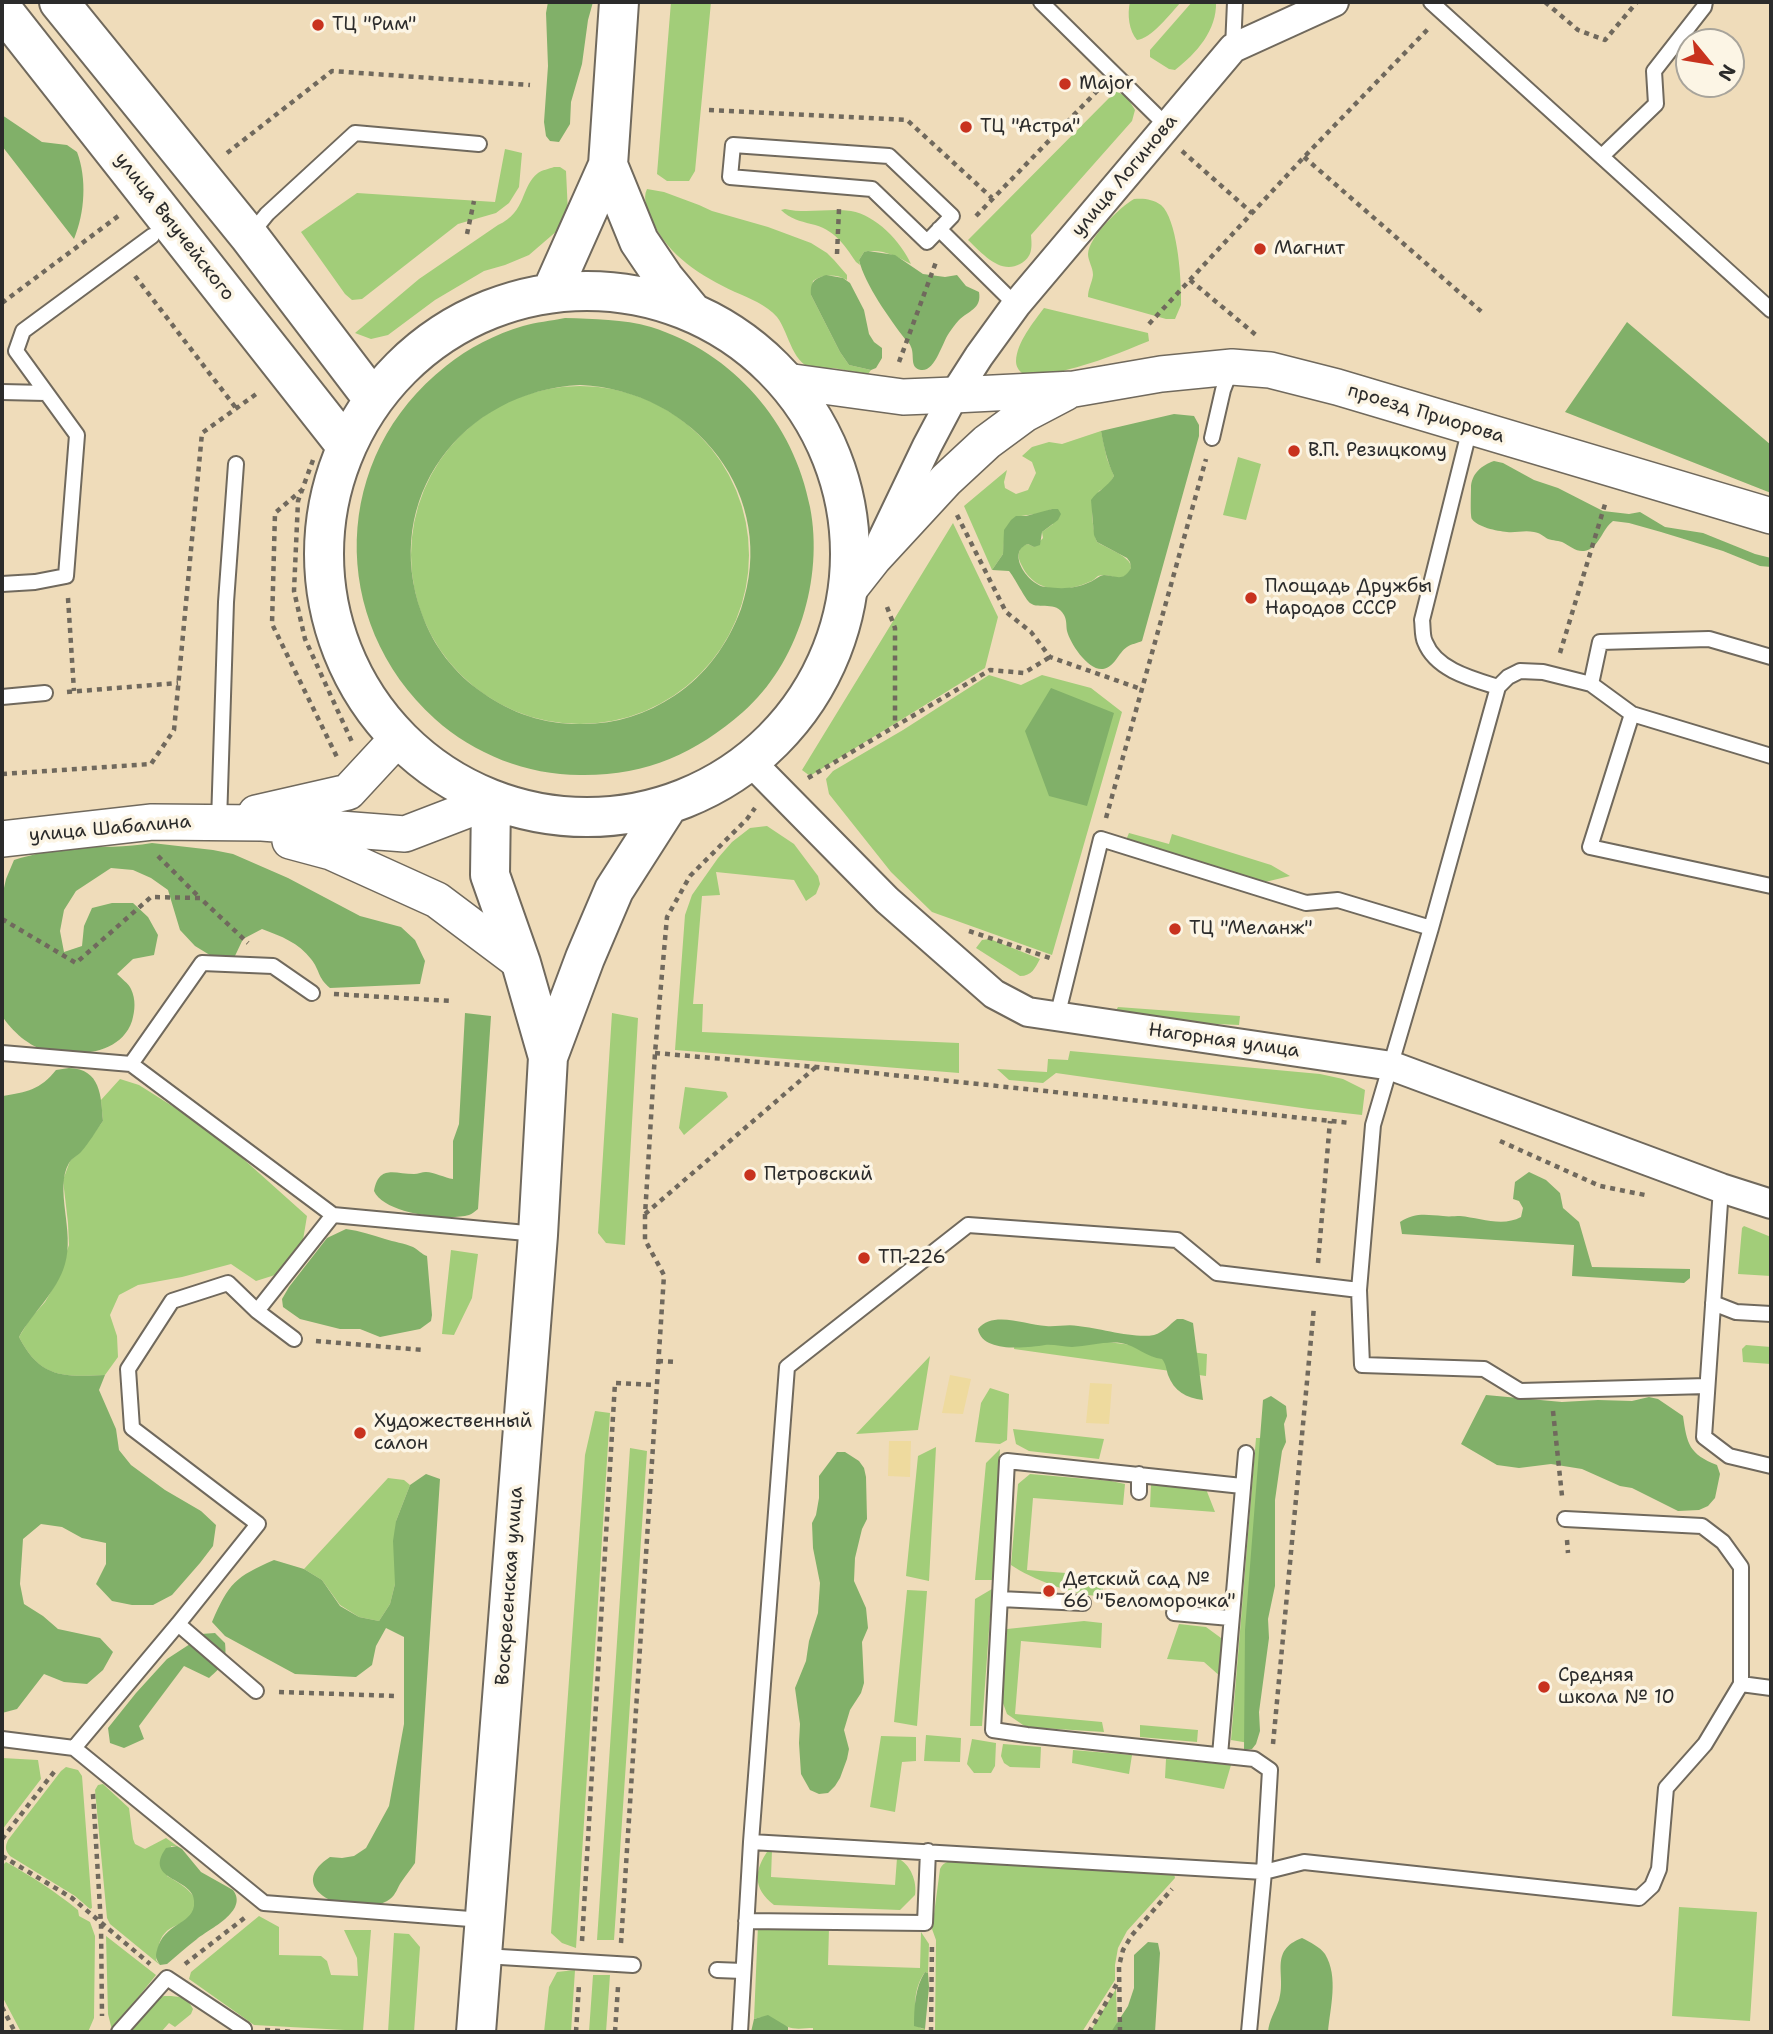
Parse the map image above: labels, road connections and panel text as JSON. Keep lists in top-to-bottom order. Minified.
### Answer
{"streets":{"main road":["улица Выучейского","Воскресенская улица"],"street":["улица Логинова","проезд Приорова","улица Шабалина","Нагорная улица"]},"places":["ТЦ \"Рим\"","Major","ТЦ \"Астра\"","Магнит","В.П. Резицкому","Площадь Дружбы Народов СССР","ТЦ \"Меланж\"","Петровский","ТП-226","Художественный салон","Детский сад № 66 \"Беломорочка\"","Средняя школа № 10"],"north":"bottom right"}
